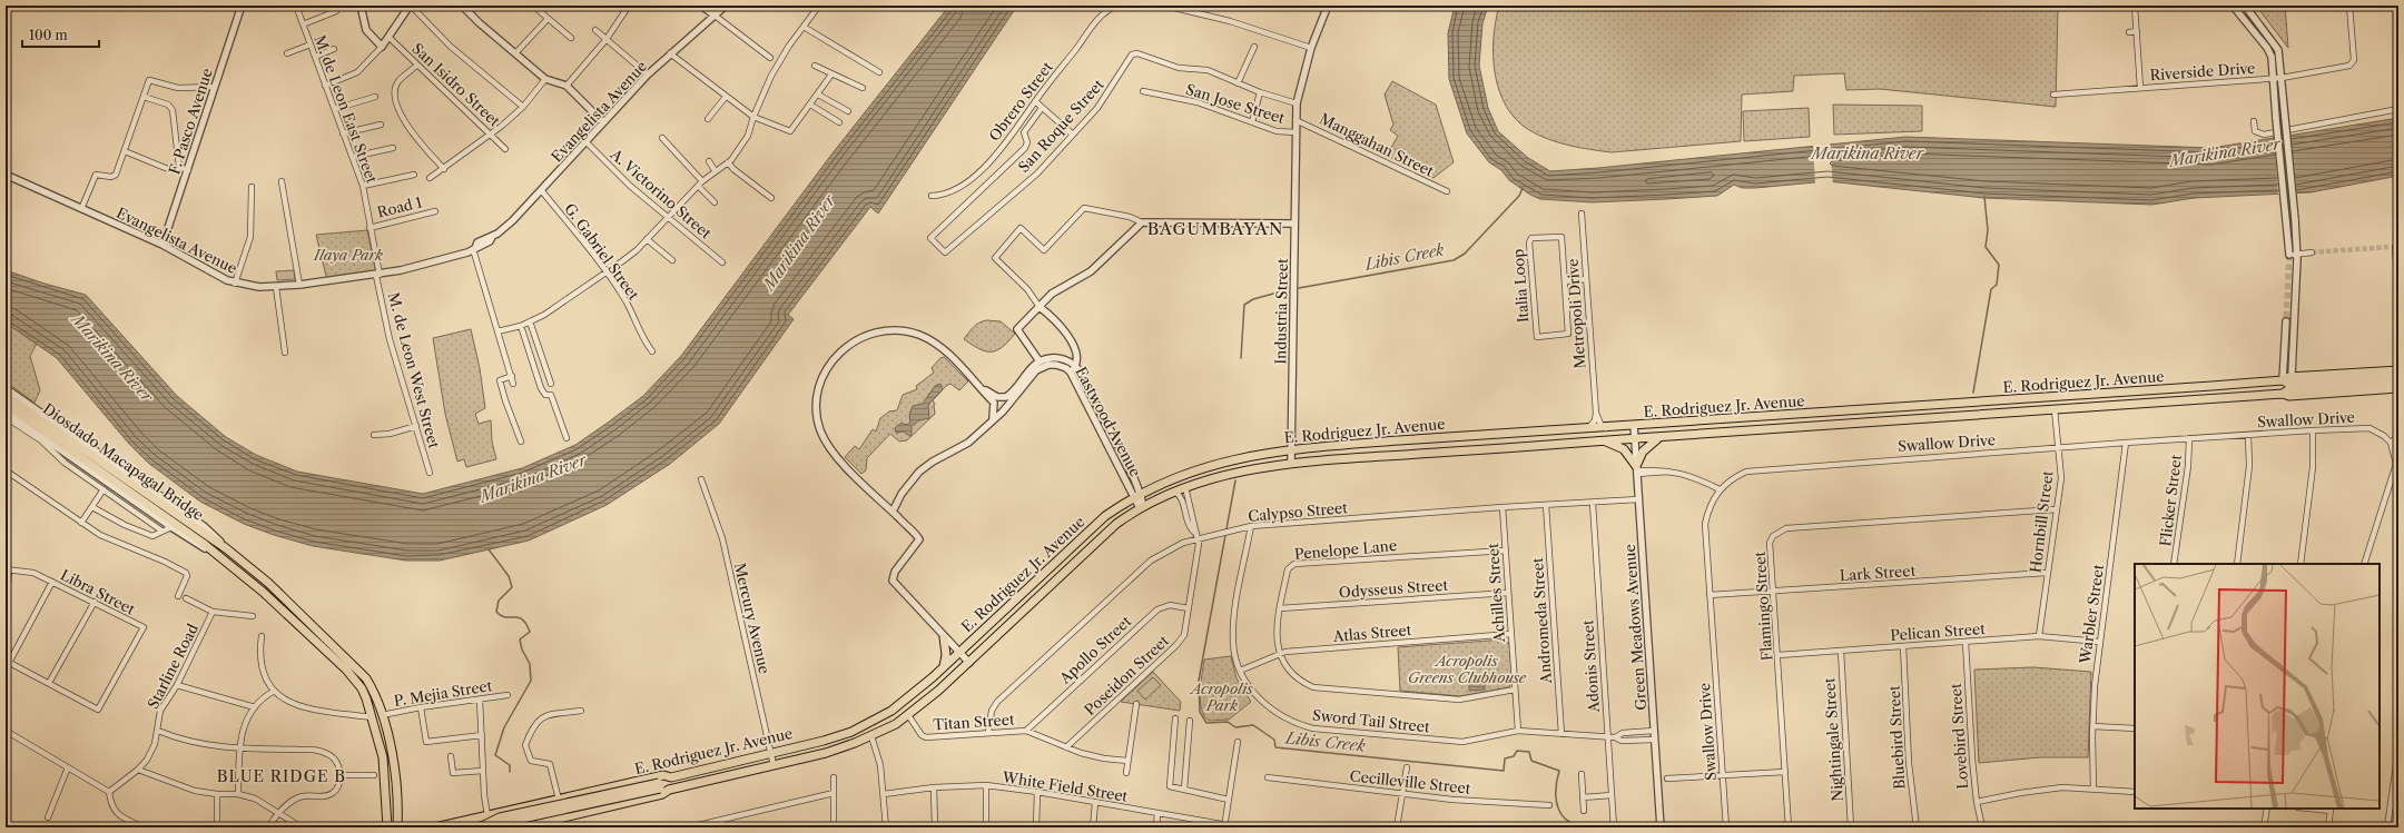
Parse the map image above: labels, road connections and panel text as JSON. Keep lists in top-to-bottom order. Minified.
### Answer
{"streets":{"main road":["E. Rodriguez Jr. Avenue","Diosdado Macapagal Bridge"],"street":["Riverside Drive","San Isidro Street","Obrero Street","San Jose Street","M. de Leon East Street","Evangelista Avenue","F. Pasco Avenue","San Roque Street","Manggahan Street","A. Victorino Street","Road 1","G. Gabriel Street","Italia Loop","Industria Street","Metropoli Drive","M. de Leon West Street","Swallow Drive","Eastwood Avenue","Flicker Street","Calypso Street","Hornbill Street","Penelope Lane","Lark Street","Odysseus Street","Libra Street","Achilles Street","Flamingo Street","Warbler Street","Mercury Avenue","Andromeda Street","Green Meadows Avenue","Pelican Street","Atlas Street","Apollo Street","Starline Road","Adonis Street","Poseidon Street","P. Mejia Street","Sword Tail Street","Titan Street","Lovebird Street","Bluebird Street","Nightingale Street","Cecilleville Street","White Field Street"]},"crossings":[["San Jose Street","Industria Street"],["M. de Leon East Street","Evangelista Avenue"],["M. de Leon East Street","Road 1"],["M. de Leon East Street","M. de Leon West Street"],["Evangelista Avenue","F. Pasco Avenue"],["Evangelista Avenue","A. Victorino Street"],["Evangelista Avenue","G. Gabriel Street"],["Evangelista Avenue","M. de Leon West Street"],["San Roque Street","Industria Street"],["Manggahan Street","Industria Street"],["Industria Street","E. Rodriguez Jr. Avenue"],["Metropoli Drive","E. Rodriguez Jr. Avenue"],["E. Rodriguez Jr. Avenue","Eastwood Avenue"],["E. Rodriguez Jr. Avenue","Hornbill Street"],["E. Rodriguez Jr. Avenue","Mercury Avenue"],["E. Rodriguez Jr. Avenue","Green Meadows Avenue"],["E. Rodriguez Jr. Avenue","Poseidon Street"],["E. Rodriguez Jr. Avenue","Titan Street"],["Swallow Drive","Flicker Street"],["Swallow Drive","Hornbill Street"],["Swallow Drive","Lark Street"],["Swallow Drive","Warbler Street"],["Diosdado Macapagal Bridge","P. Mejia Street"],["Calypso Street","Achilles Street"],["Calypso Street","Andromeda Street"],["Calypso Street","Green Meadows Avenue"],["Calypso Street","Adonis Street"],["Calypso Street","Poseidon Street"],["Calypso Street","Sword Tail Street"],["Calypso Street","Titan Street"],["Hornbill Street","Lark Street"],["Hornbill Street","Flamingo Street"],["Hornbill Street","Pelican Street"],["Penelope Lane","Odysseus Street"],["Penelope Lane","Achilles Street"],["Penelope Lane","Atlas Street"],["Lark Street","Flamingo Street"],["Odysseus Street","Achilles Street"],["Achilles Street","Atlas Street"],["Achilles Street","Sword Tail Street"],["Flamingo Street","Pelican Street"],["Warbler Street","Pelican Street"],["Andromeda Street","Sword Tail Street"],["Green Meadows Avenue","Sword Tail Street"],["Pelican Street","Lovebird Street"],["Pelican Street","Bluebird Street"],["Pelican Street","Nightingale Street"],["Atlas Street","Sword Tail Street"],["Apollo Street","Poseidon Street"],["Apollo Street","Titan Street"],["Adonis Street","Sword Tail Street"],["Poseidon Street","Titan Street"]],"districts":["BAGUMBAYAN","BLUE RIDGE B"],"water":["Marikina River","Libis Creek"],"parks":["Ilaya Park","Acropolis Greens Clubhouse","Acropolis Park"],"scale_bar":"100 m"}
